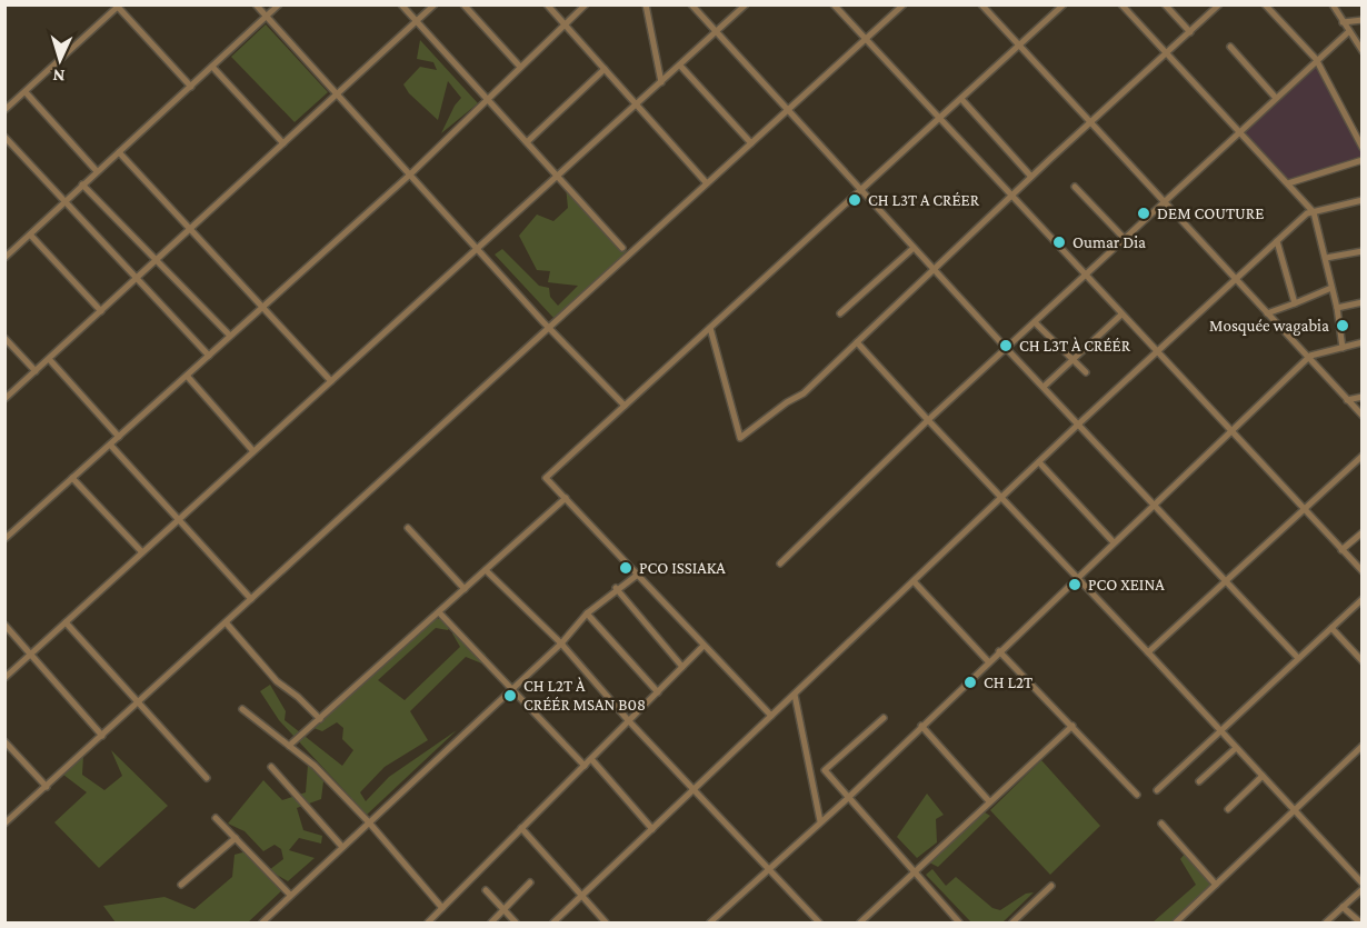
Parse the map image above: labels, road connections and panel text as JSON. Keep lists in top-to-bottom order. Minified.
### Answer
{"places":["CH L3T A CRÉER","DEM COUTURE","Oumar Dia","Mosquée wagabia","CH L3T À CRÉÉR","PCO ISSIAKA","PCO XEINA","CH L2T","CH L2T À CRÉÉR MSAN B08"],"north":"bottom"}
